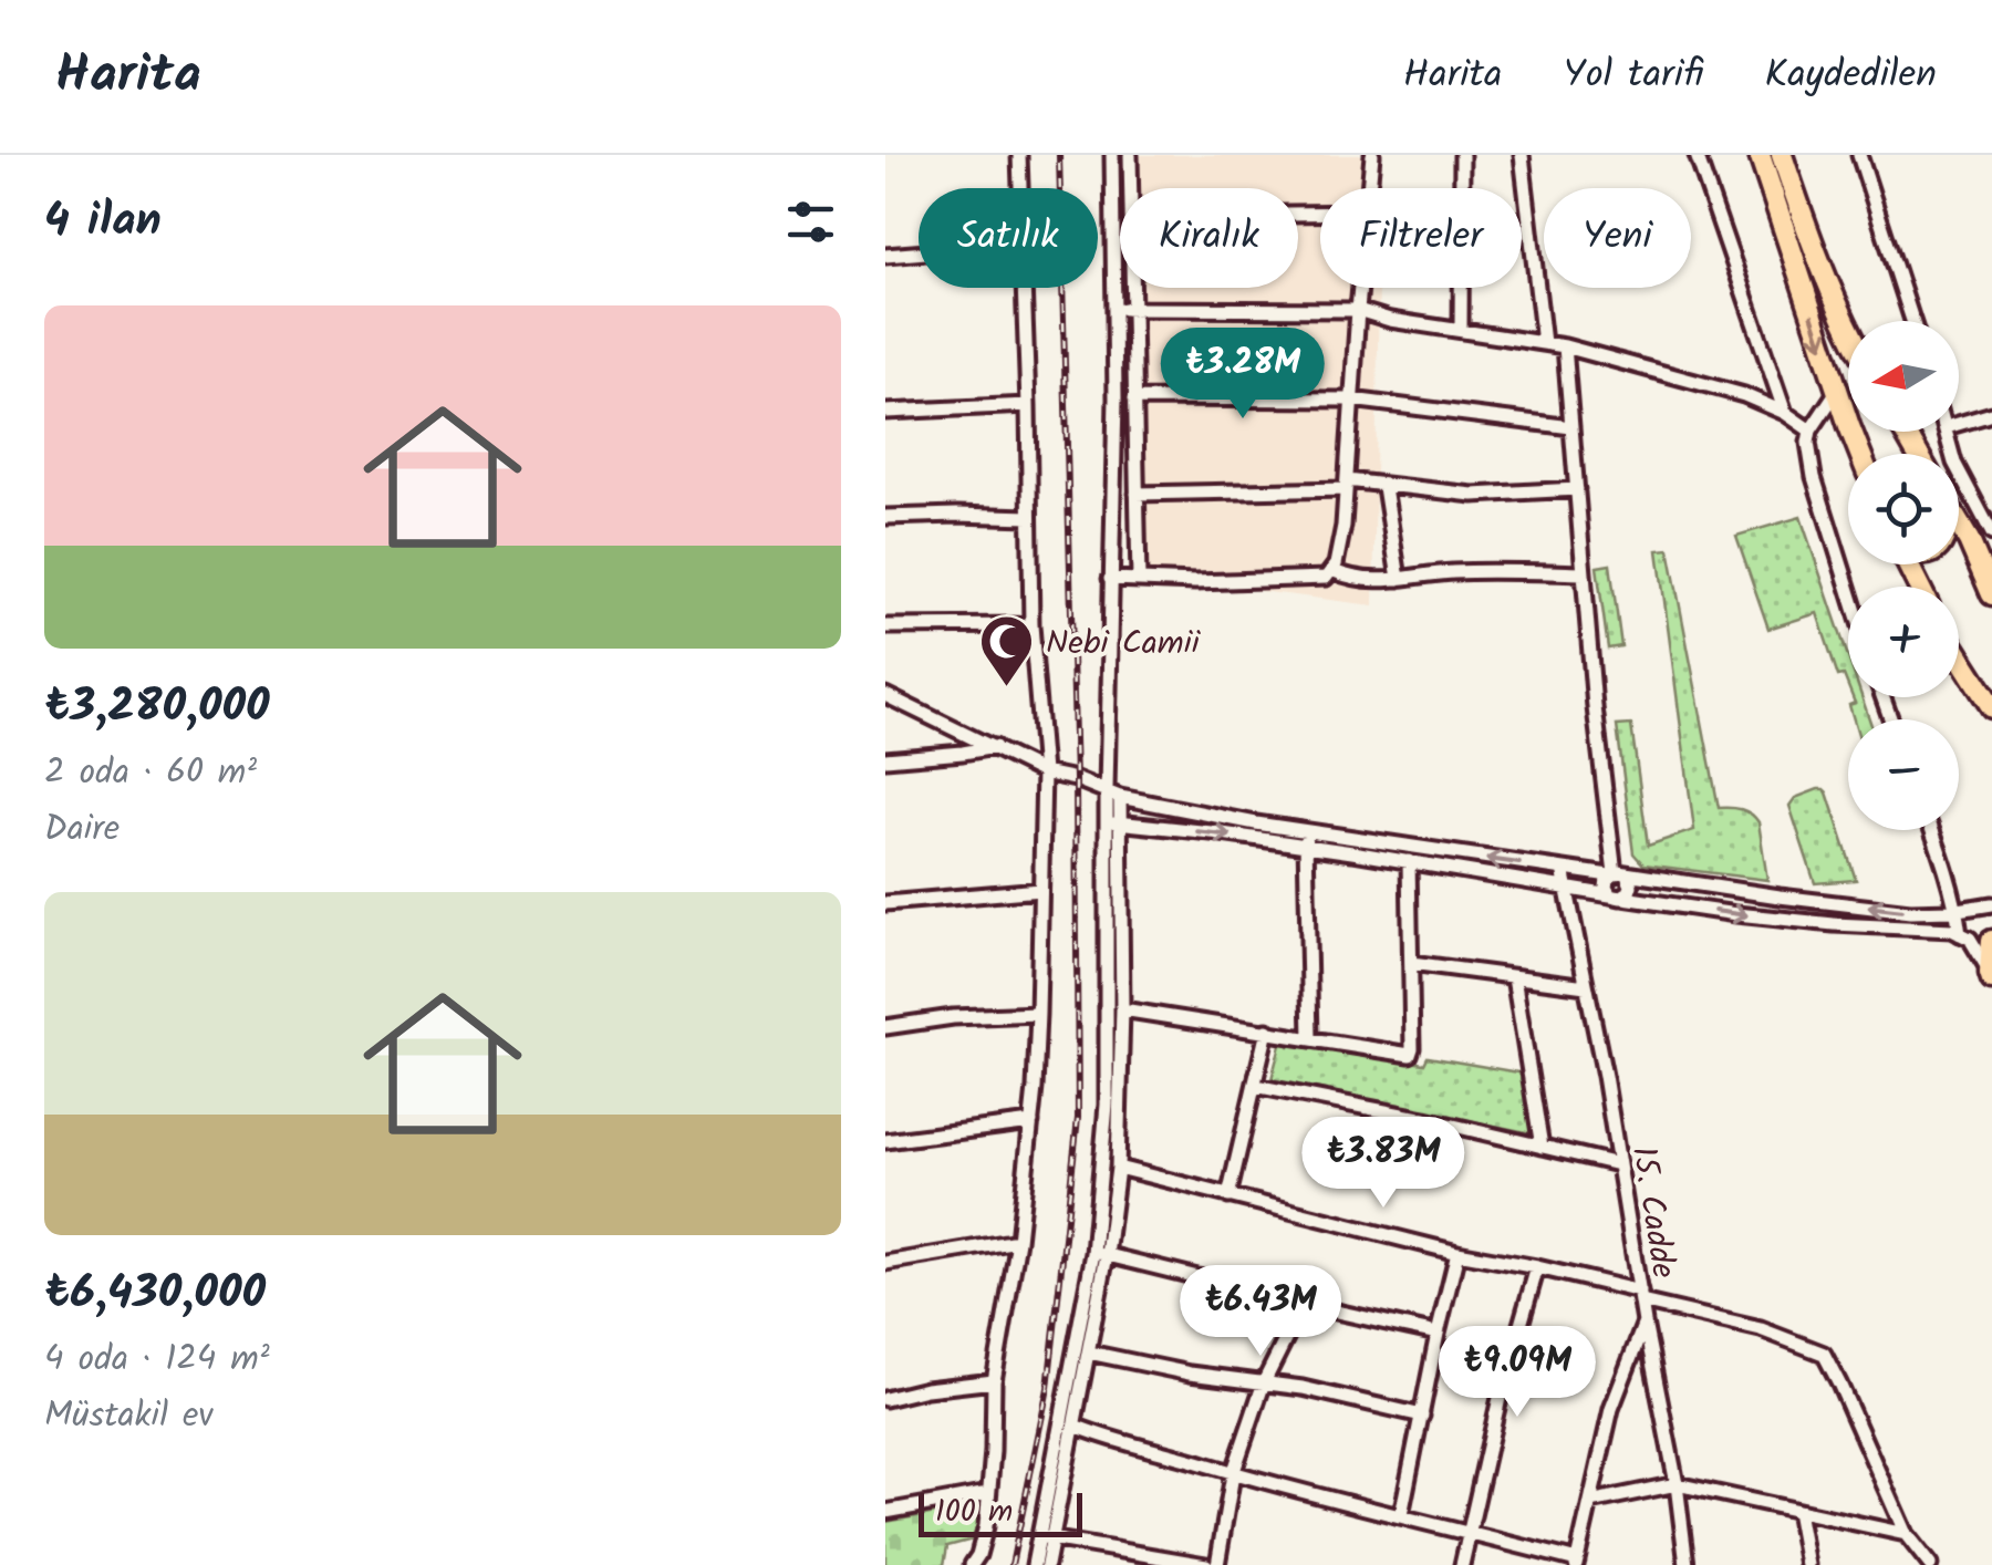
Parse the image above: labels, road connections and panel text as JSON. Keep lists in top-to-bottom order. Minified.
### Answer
{"streets":{"street":["15. Cadde"]},"places":{"mosque":["Nebi Camii"]},"scale_bar":"100 m","north":"left","page":{"header":"Harita","nav":["Harita","Yol tarifi","Kaydedilen"],"heading":"4 ilan","chip":["Satılık","Kiralık","Filtreler","Yeni"],"list":[{"name":"₺3,280,000","note":"2 oda · 60 m² · Daire"},{"name":"₺6,430,000","note":"4 oda · 124 m² · Müstakil ev"}],"map_buttons":["+","−"],"price":["₺3.28M","₺3.83M","₺6.43M","₺9.09M"],"scale":"100 m"}}
